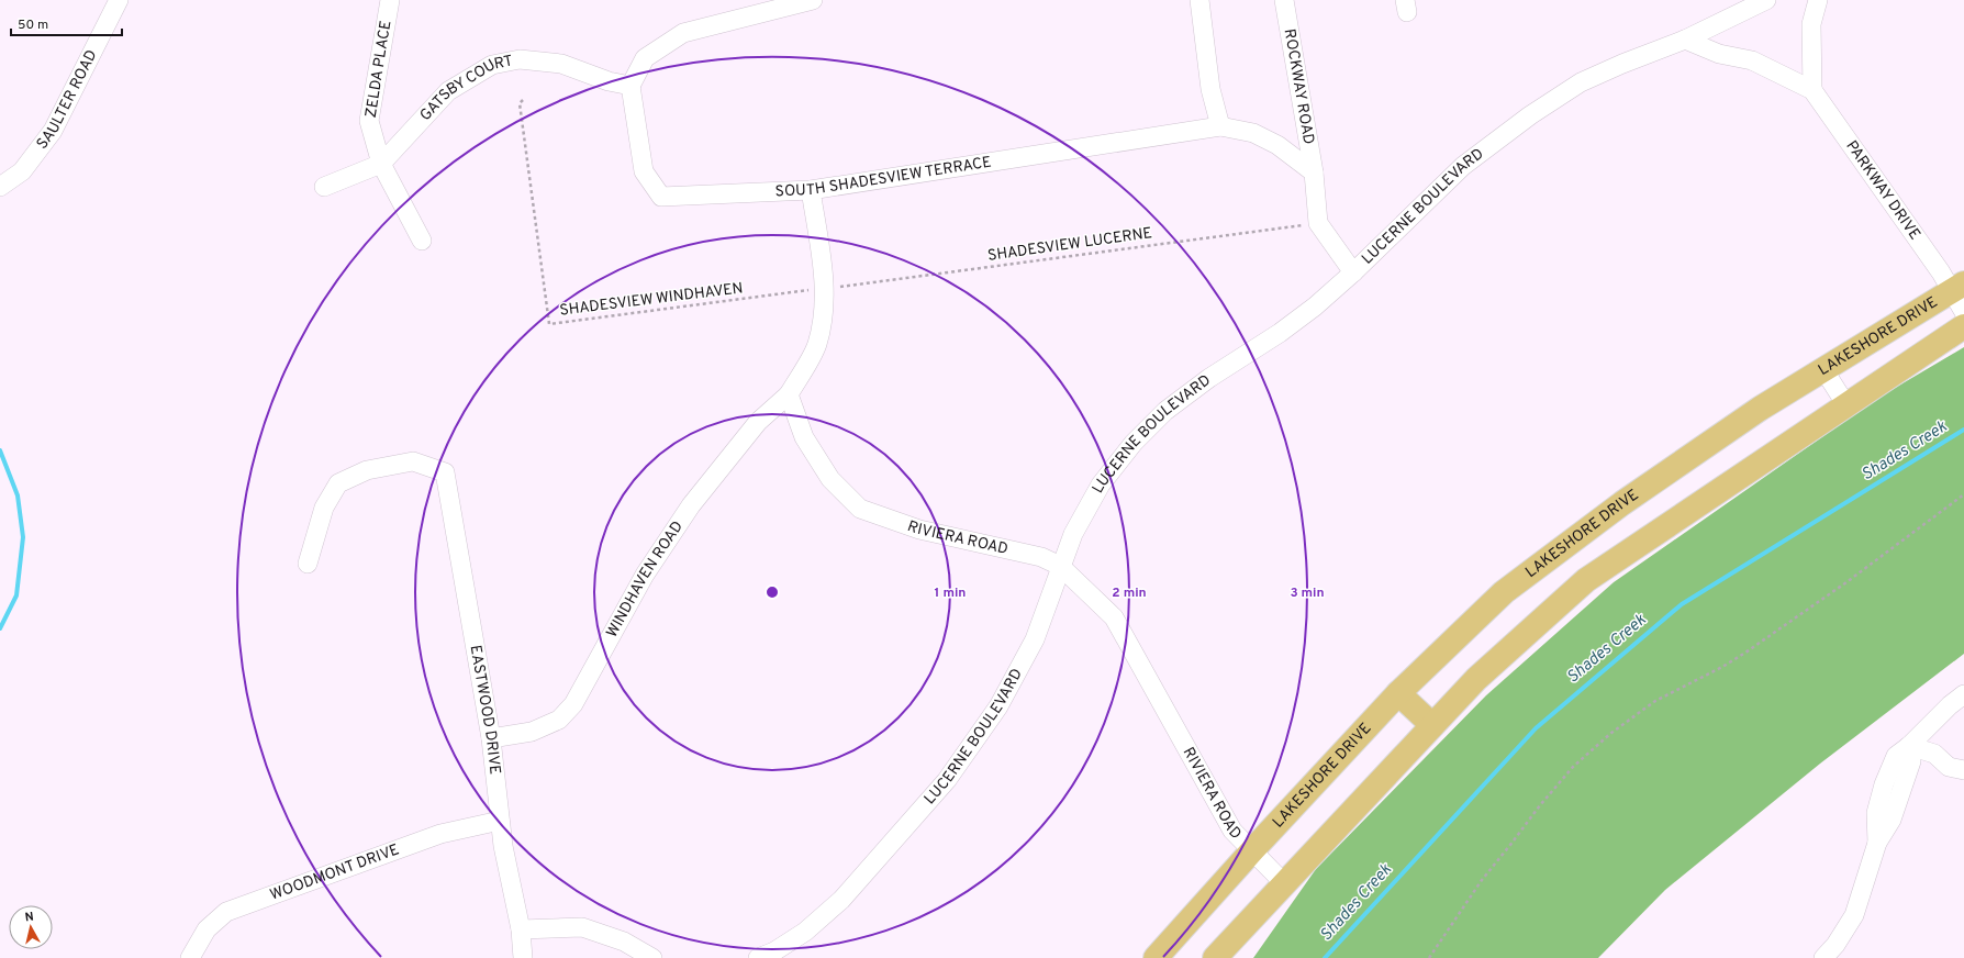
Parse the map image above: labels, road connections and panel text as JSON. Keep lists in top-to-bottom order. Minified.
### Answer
{"streets":{"main road":["LAKESHORE DRIVE"],"street":["ZELDA PLACE","ROCKWAY ROAD","GATSBY COURT","SAULTER ROAD","SOUTH SHADESVIEW TERRACE","PARKWAY DRIVE","LUCERNE BOULEVARD","RIVIERA ROAD","WINDHAVEN ROAD","EASTWOOD DRIVE","WOODMONT DRIVE"],"path":["SHADESVIEW LUCERNE","SHADESVIEW WINDHAVEN"]},"crossings":[["ZELDA PLACE","GATSBY COURT"],["ROCKWAY ROAD","SOUTH SHADESVIEW TERRACE"],["ROCKWAY ROAD","SHADESVIEW LUCERNE"],["GATSBY COURT","SOUTH SHADESVIEW TERRACE"],["PARKWAY DRIVE","LAKESHORE DRIVE"],["LUCERNE BOULEVARD","RIVIERA ROAD"],["SHADESVIEW LUCERNE","SHADESVIEW WINDHAVEN"],["LAKESHORE DRIVE","RIVIERA ROAD"],["RIVIERA ROAD","WINDHAVEN ROAD"],["WINDHAVEN ROAD","EASTWOOD DRIVE"],["EASTWOOD DRIVE","WOODMONT DRIVE"]],"water":["Shades Creek"],"scale_bar":"50 m","north":"top","rings":["1 min","2 min","3 min"]}
